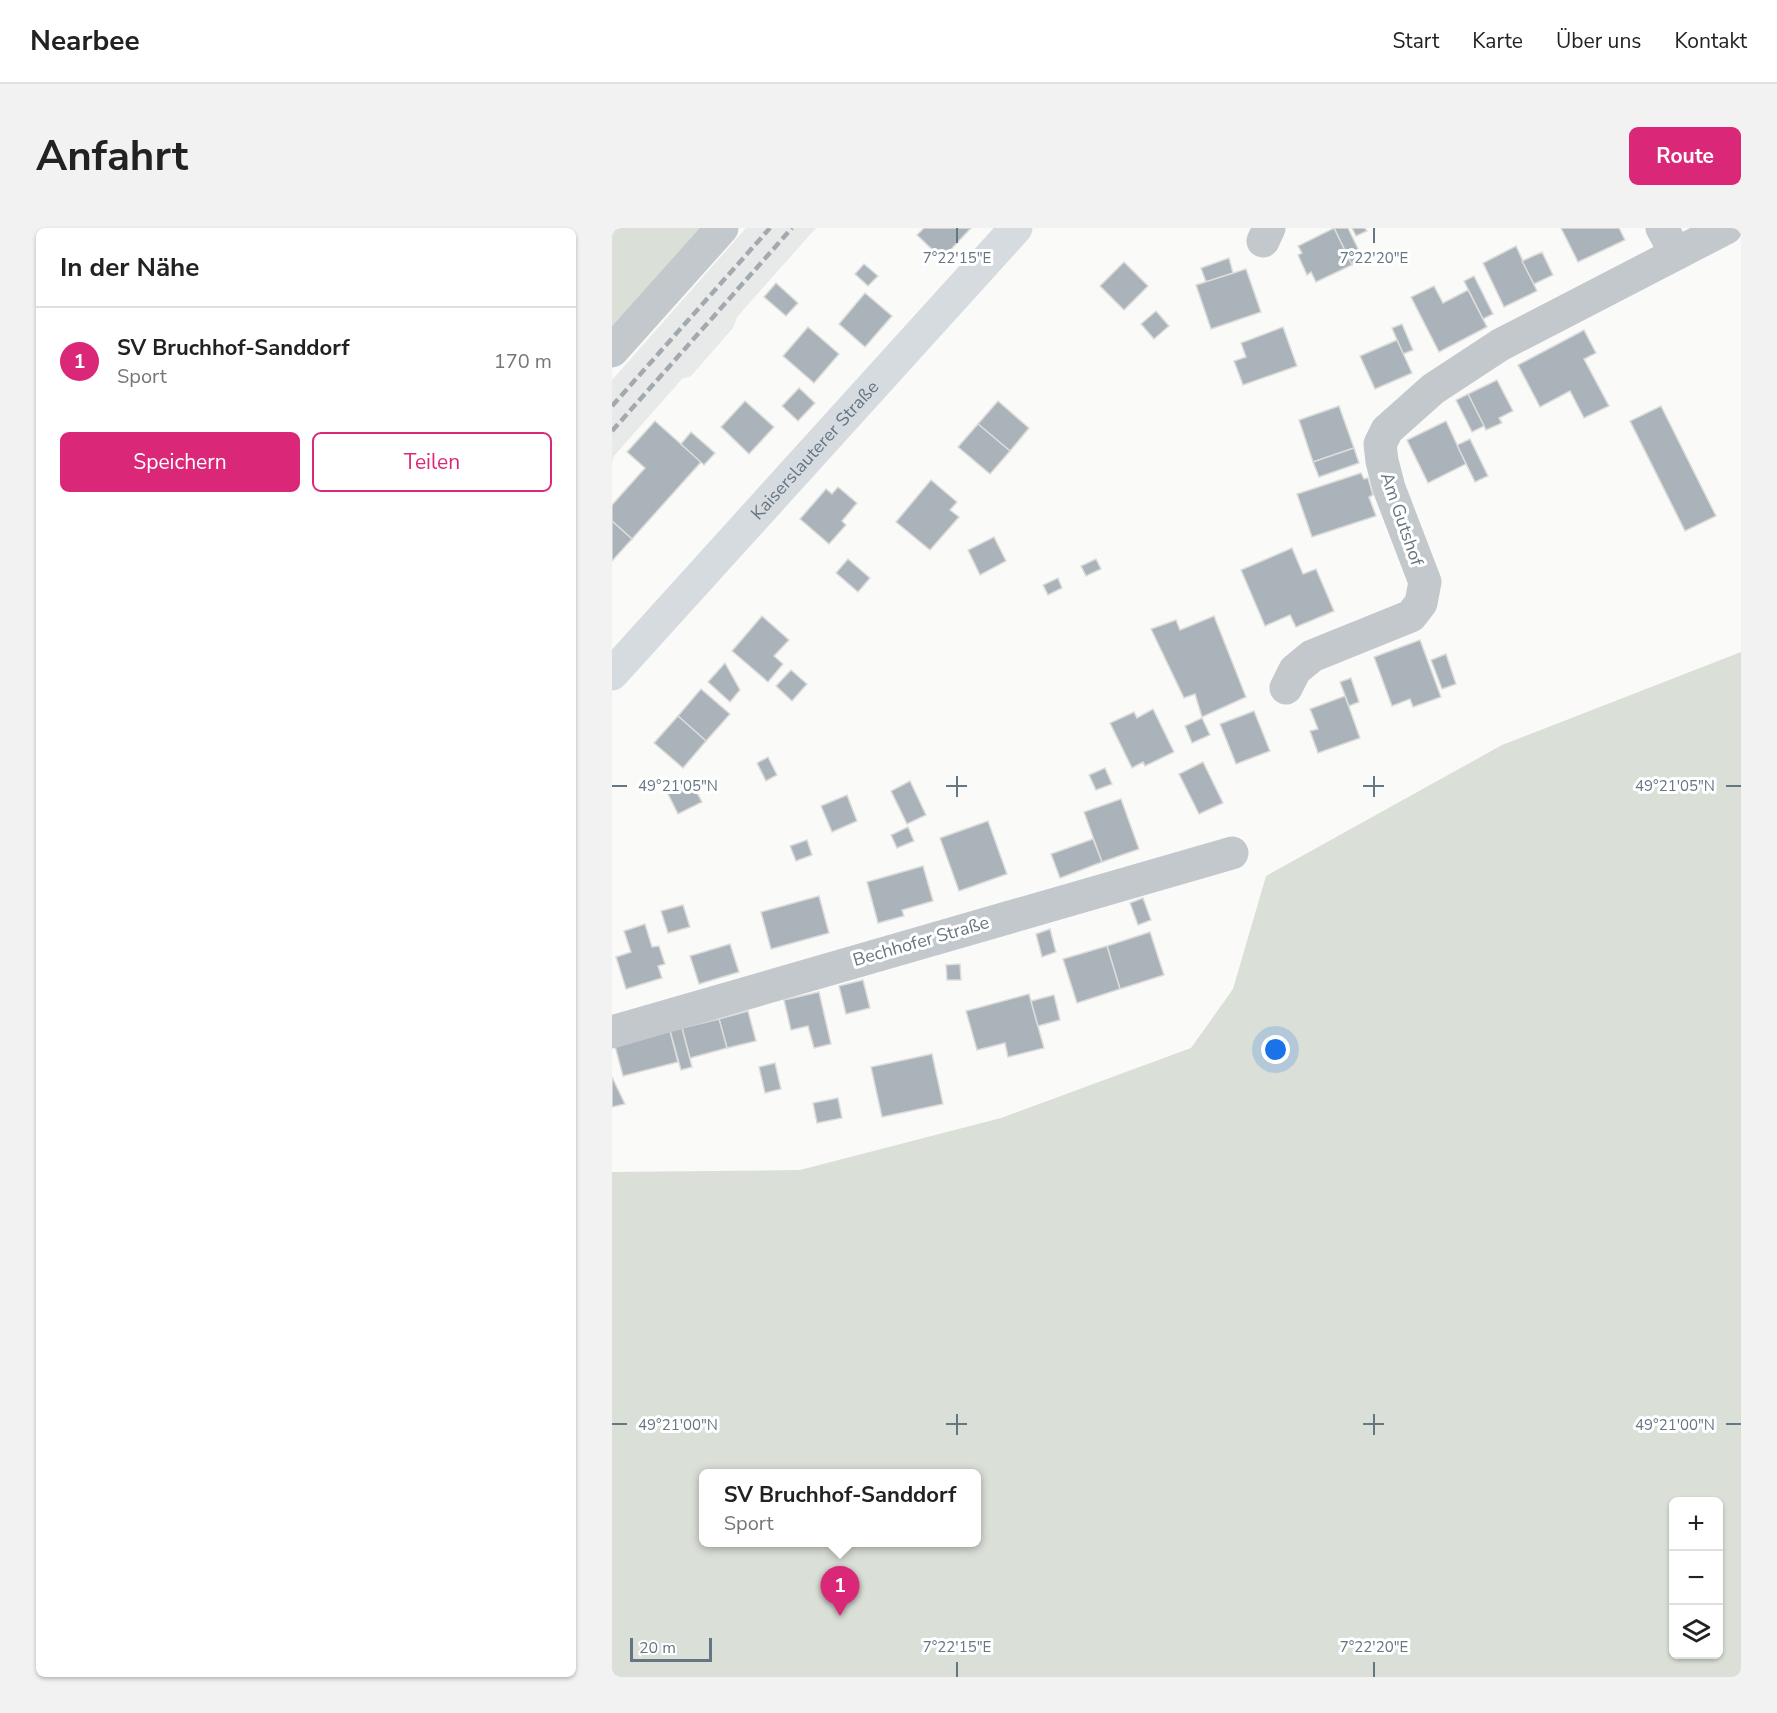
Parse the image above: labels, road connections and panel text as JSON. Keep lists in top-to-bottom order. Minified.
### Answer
{"streets":{"main road":["Kaiserslauterer Straße"],"street":["Am Gutshof","Bechhofer Straße"]},"scale_bar":"20 m","page":{"header":"Nearbee","nav":["Start","Karte","Über uns","Kontakt"],"buttons":["Route",["Speichern","Teilen"]],"title":"Anfahrt","heading":"In der Nähe","list":[{"mark":"1","name":"SV Bruchhof-Sanddorf","note":"Sport","value":"170 m"}],"popup":["SV Bruchhof-Sanddorf","Sport"],"map_buttons":["+","−"],"pins":"1","scale":"20 m"},"coordinates":["7°22'15\"E","7°22'20\"E","49°21'05\"N","49°21'00\"N"]}
